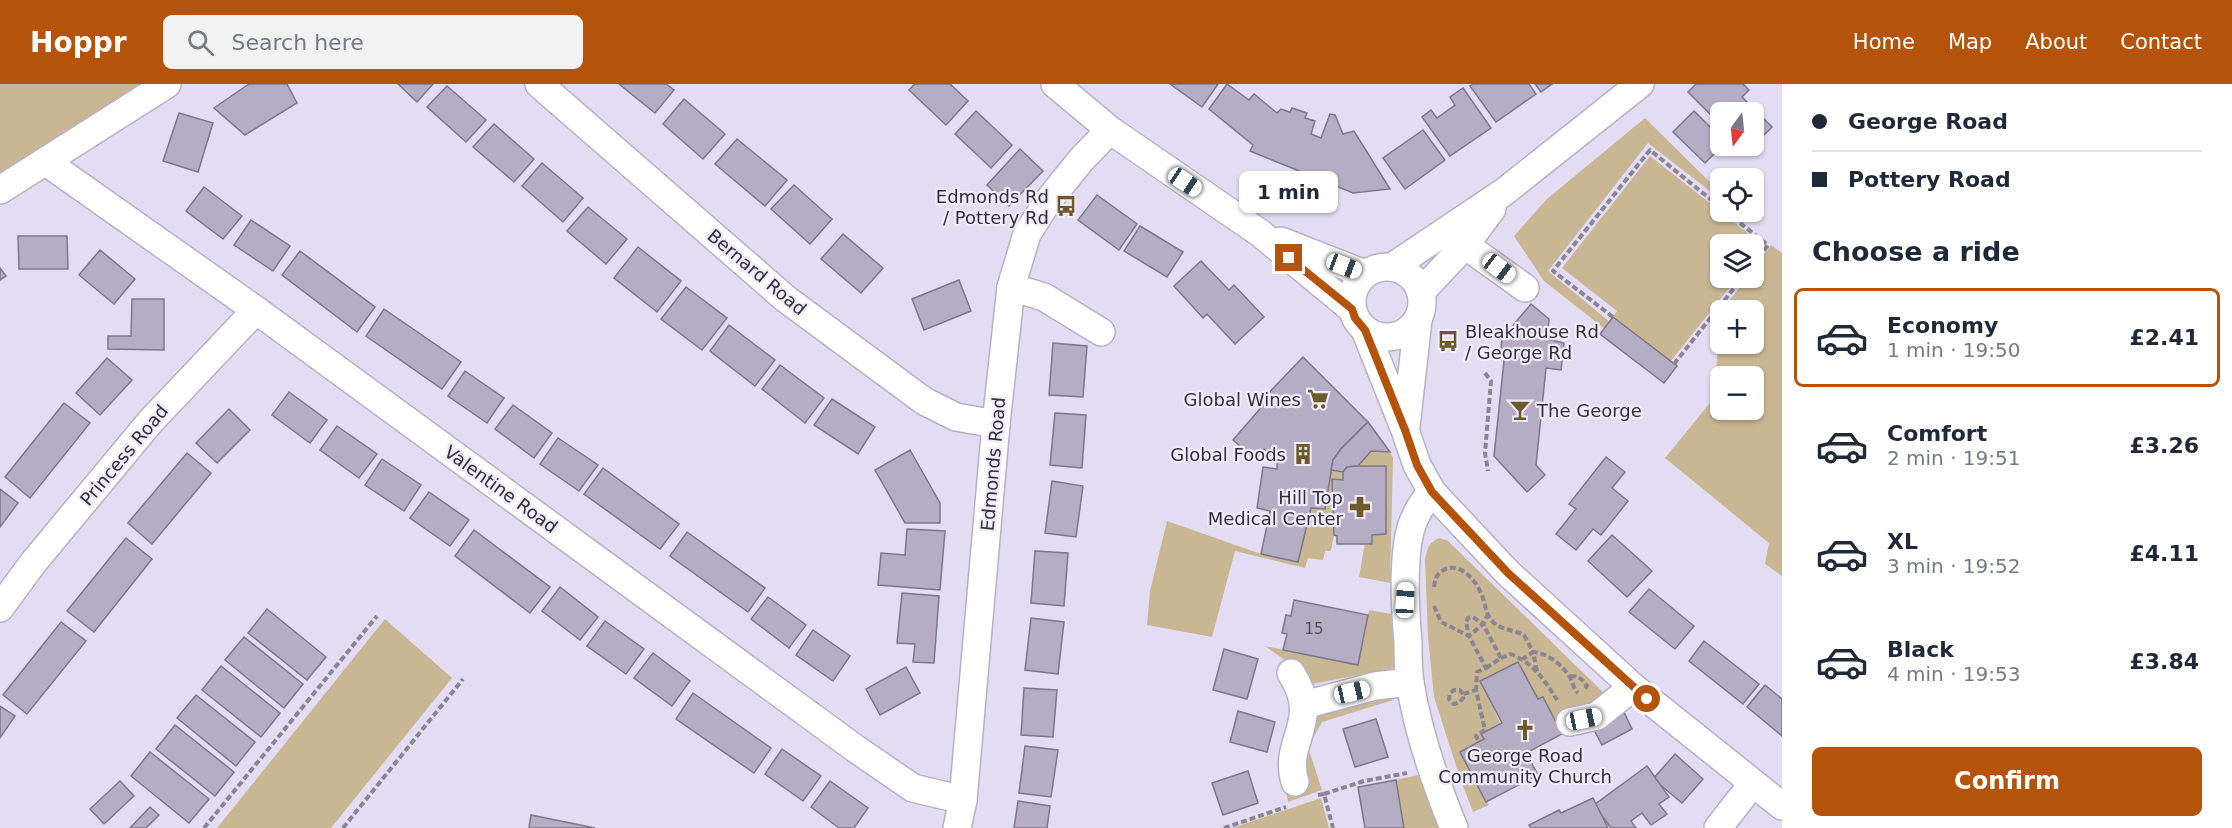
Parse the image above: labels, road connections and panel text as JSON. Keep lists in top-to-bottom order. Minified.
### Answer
{"streets":{"street":["Bernard Road","Princess Road","Edmonds Road","Valentine Road"]},"crossings":[["Bernard Road","Edmonds Road"],["Princess Road","Valentine Road"],["Edmonds Road","Valentine Road"]],"places":{"bus stop":["Edmonds Rd / Pottery Rd","Bleakhouse Rd / George Rd"],"supermarket":["Global Wines"],"bar":["The George"],"building":["Global Foods"],"pharmacy":["Hill Top Medical Center"],"church":["George Road Community Church"]},"house_numbers":["15"],"north":"bottom","page":{"header":"Hoppr","search":"Search here","nav":["Home","Map","About","Contact"],"banner":["George Road","Pottery Road"],"map_buttons":["+","−"],"bubble":"1 min","heading":"Choose a ride","list":[{"name":"Economy","note":"1 min · 19:50","value":"£2.41"},{"name":"Comfort","note":"2 min · 19:51","value":"£3.26"},{"name":"XL","note":"3 min · 19:52","value":"£4.11"},{"name":"Black","note":"4 min · 19:53","value":"£3.84"}],"buttons":"Confirm"}}
